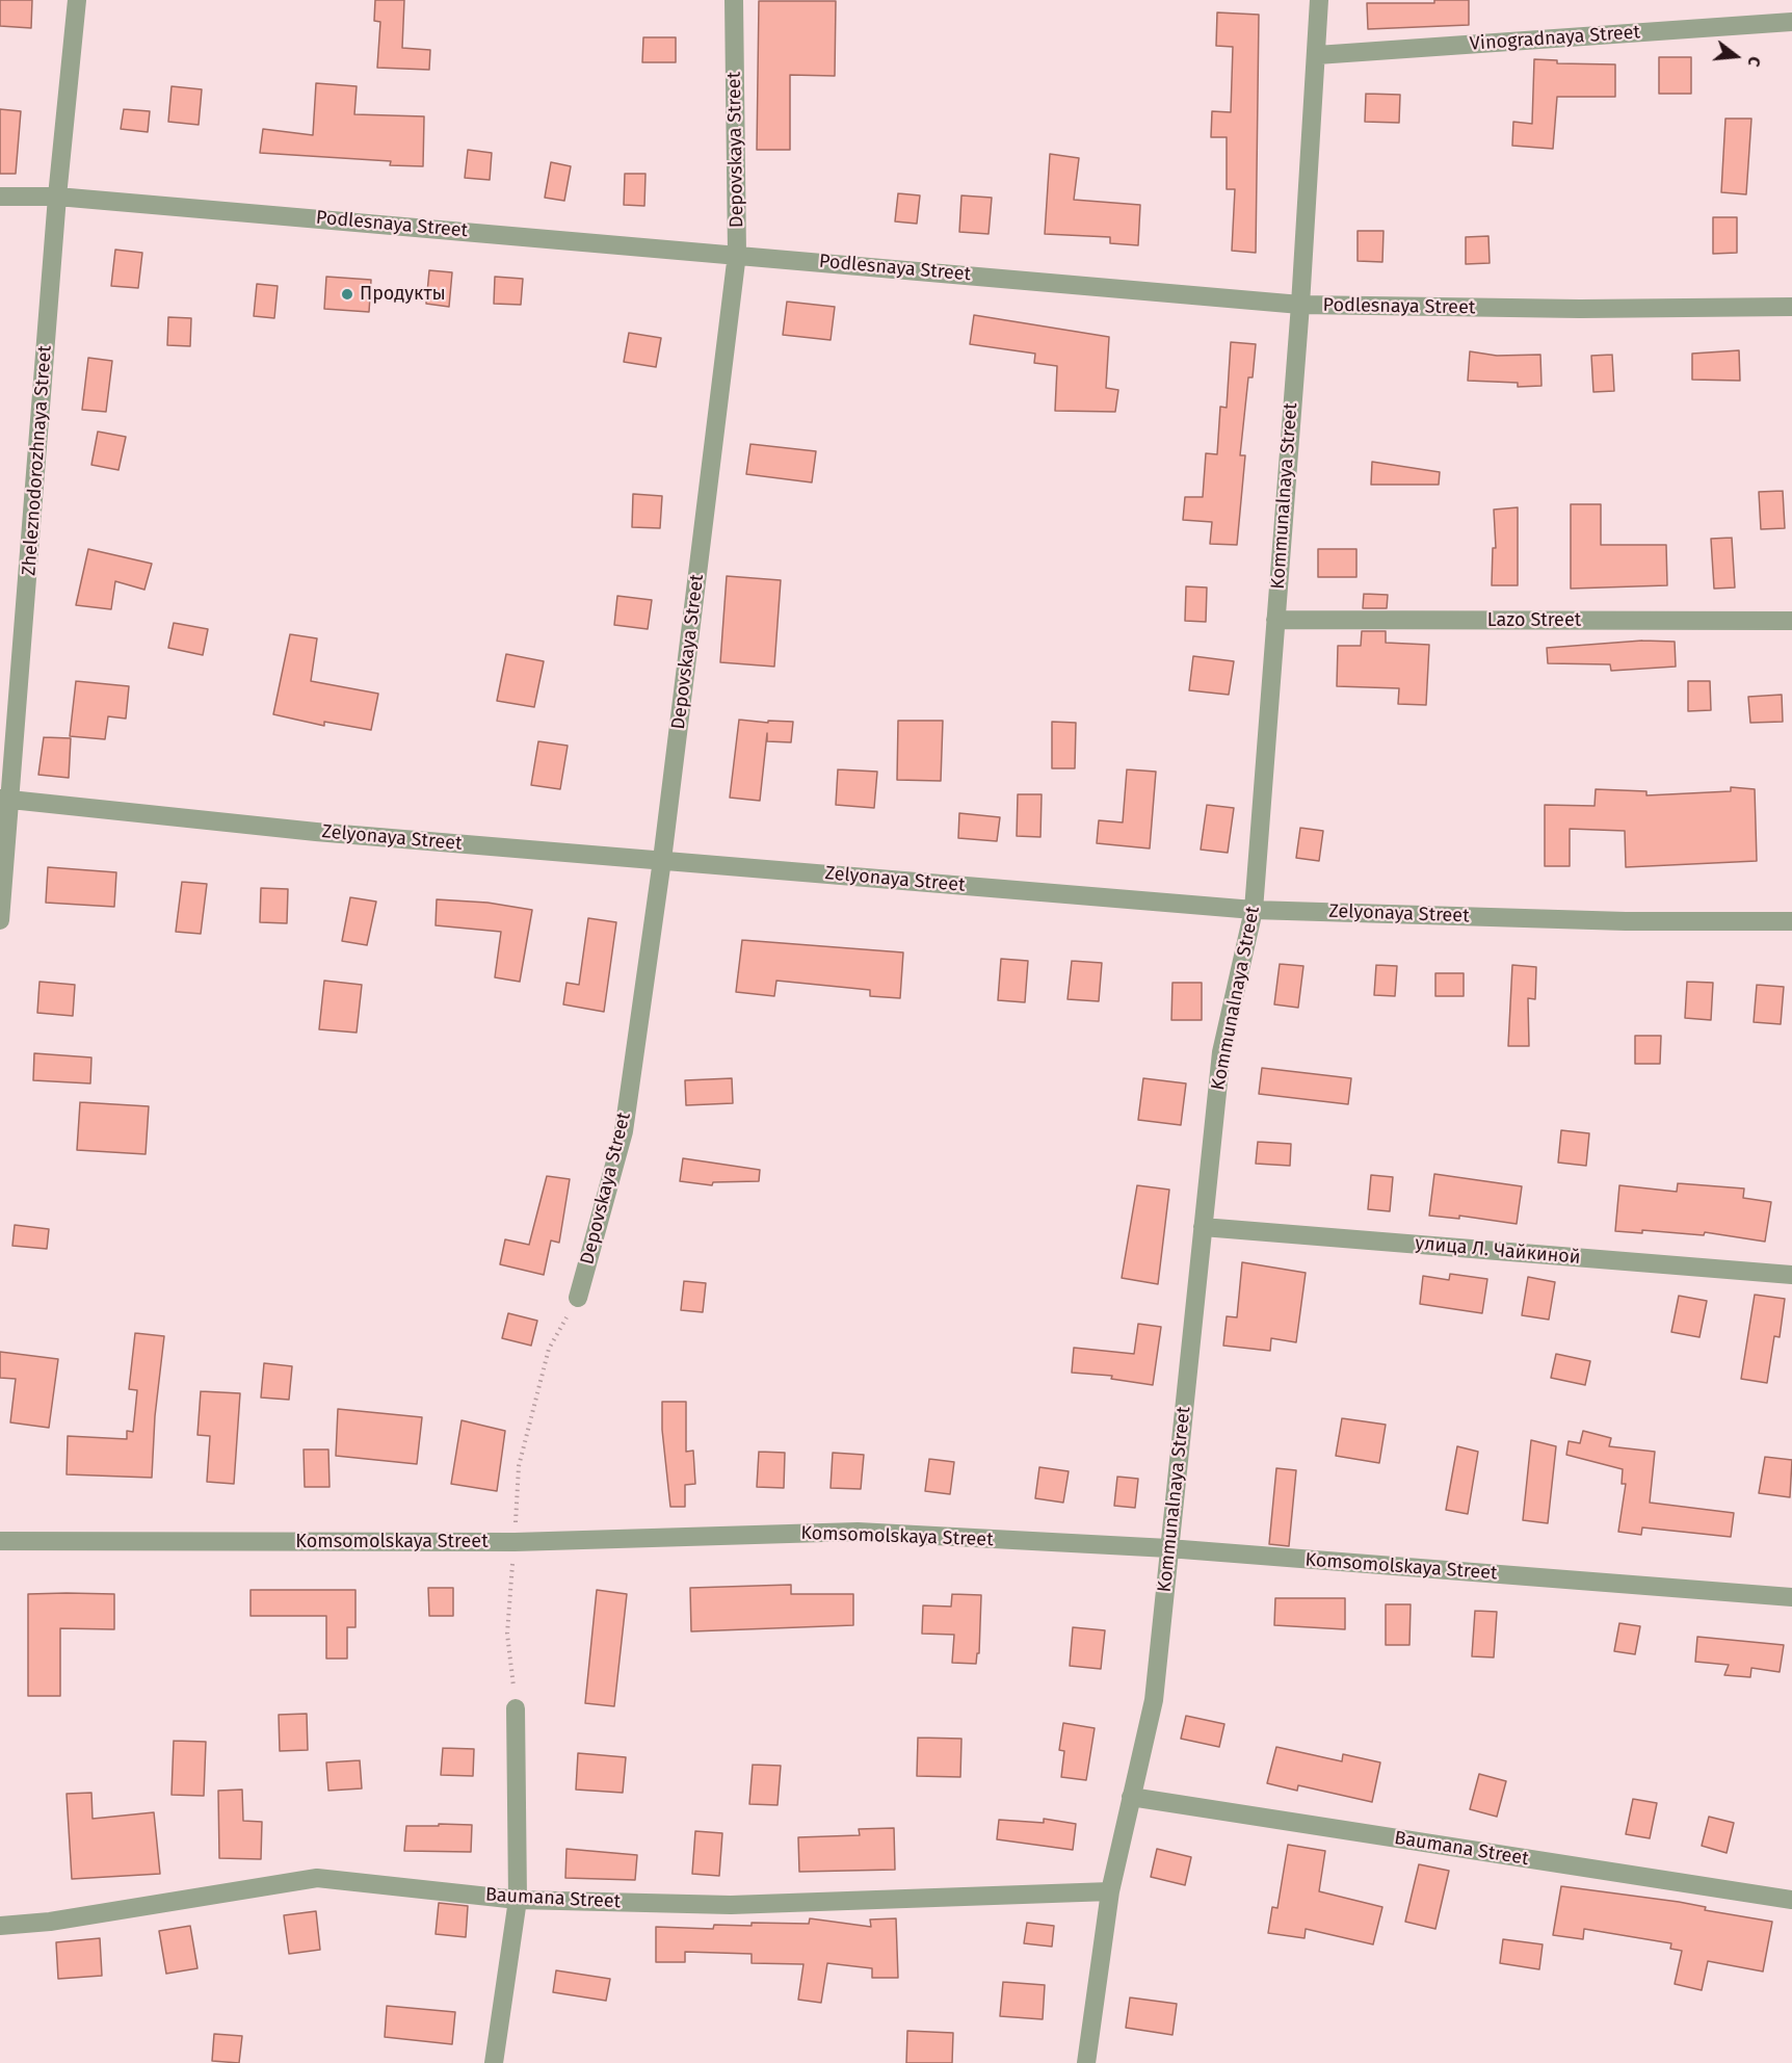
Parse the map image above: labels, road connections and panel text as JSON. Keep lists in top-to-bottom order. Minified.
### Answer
{"streets":{"street":["Vinogradnaya Street","Depovskaya Street","Podlesnaya Street","Zheleznodorozhnaya Street","Kommunalnaya Street","Lazo Street","Zelyonaya Street","улица Л. Чайкиной","Komsomolskaya Street","Baumana Street"]},"crossings":[["Vinogradnaya Street","Kommunalnaya Street"],["Depovskaya Street","Podlesnaya Street"],["Depovskaya Street","Zelyonaya Street"],["Podlesnaya Street","Zheleznodorozhnaya Street"],["Podlesnaya Street","Kommunalnaya Street"],["Zheleznodorozhnaya Street","Zelyonaya Street"],["Kommunalnaya Street","Lazo Street"],["Kommunalnaya Street","Zelyonaya Street"],["Kommunalnaya Street","улица Л. Чайкиной"],["Kommunalnaya Street","Komsomolskaya Street"],["Kommunalnaya Street","Baumana Street"]],"places":["Продукты"],"north":"right"}
